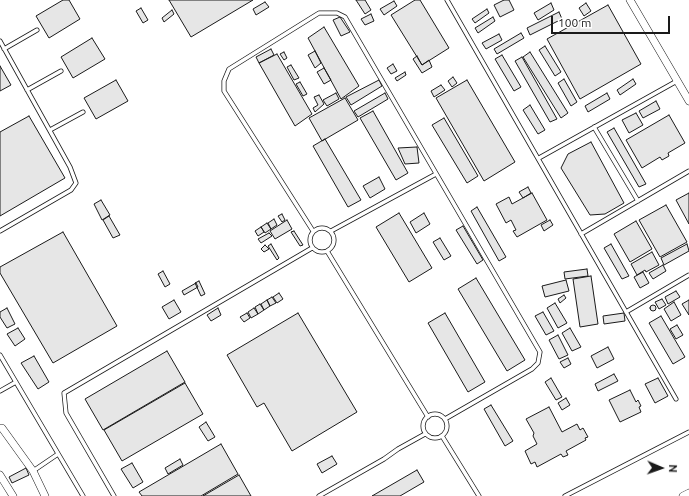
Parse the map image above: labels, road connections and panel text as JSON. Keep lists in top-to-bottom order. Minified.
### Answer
{"scale_bar":"100 m","north":"right"}
